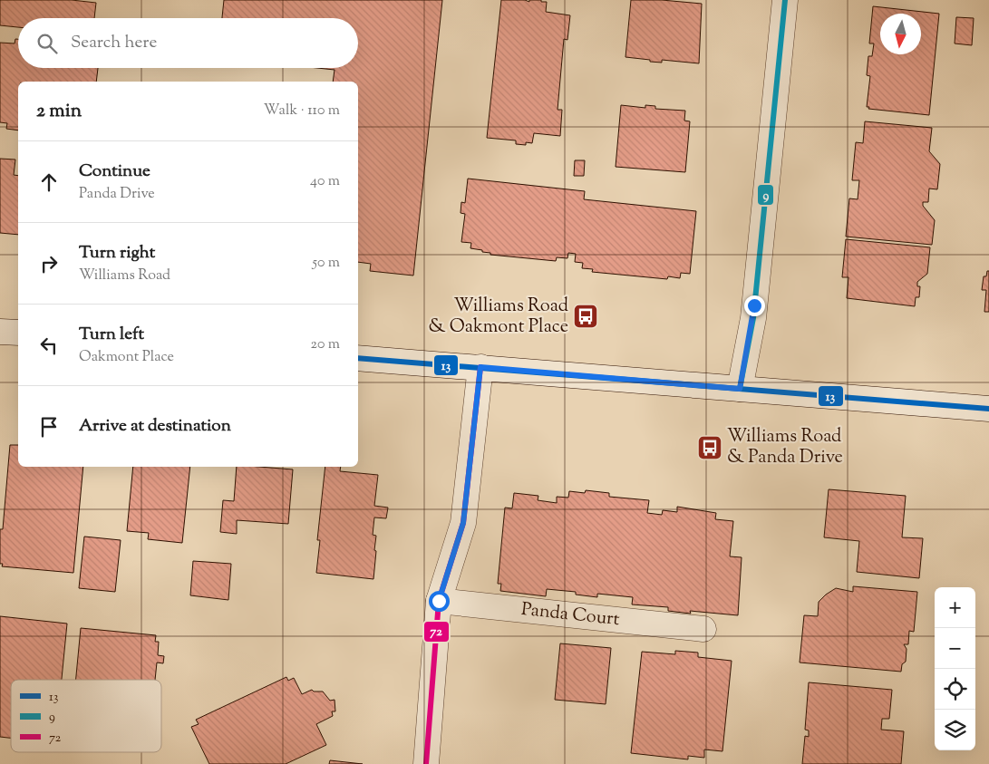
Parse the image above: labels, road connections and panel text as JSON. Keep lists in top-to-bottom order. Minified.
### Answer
{"streets":{"street":["Panda Court"]},"places":{"bus stop":["Williams Road & Oakmont Place","Williams Road & Panda Drive"]},"lines":["transit line 9","transit line 13","transit line 72"],"legend":["13","9","72"],"north":"bottom","page":{"search":"Search here","heading":["2 min","Walk · 110 m"],"list":[["Continue","Panda Drive","40 m"],["Turn right","Williams Road","50 m"],["Turn left","Oakmont Place","20 m"],"Arrive at destination"],"map_buttons":["+","−"]}}
